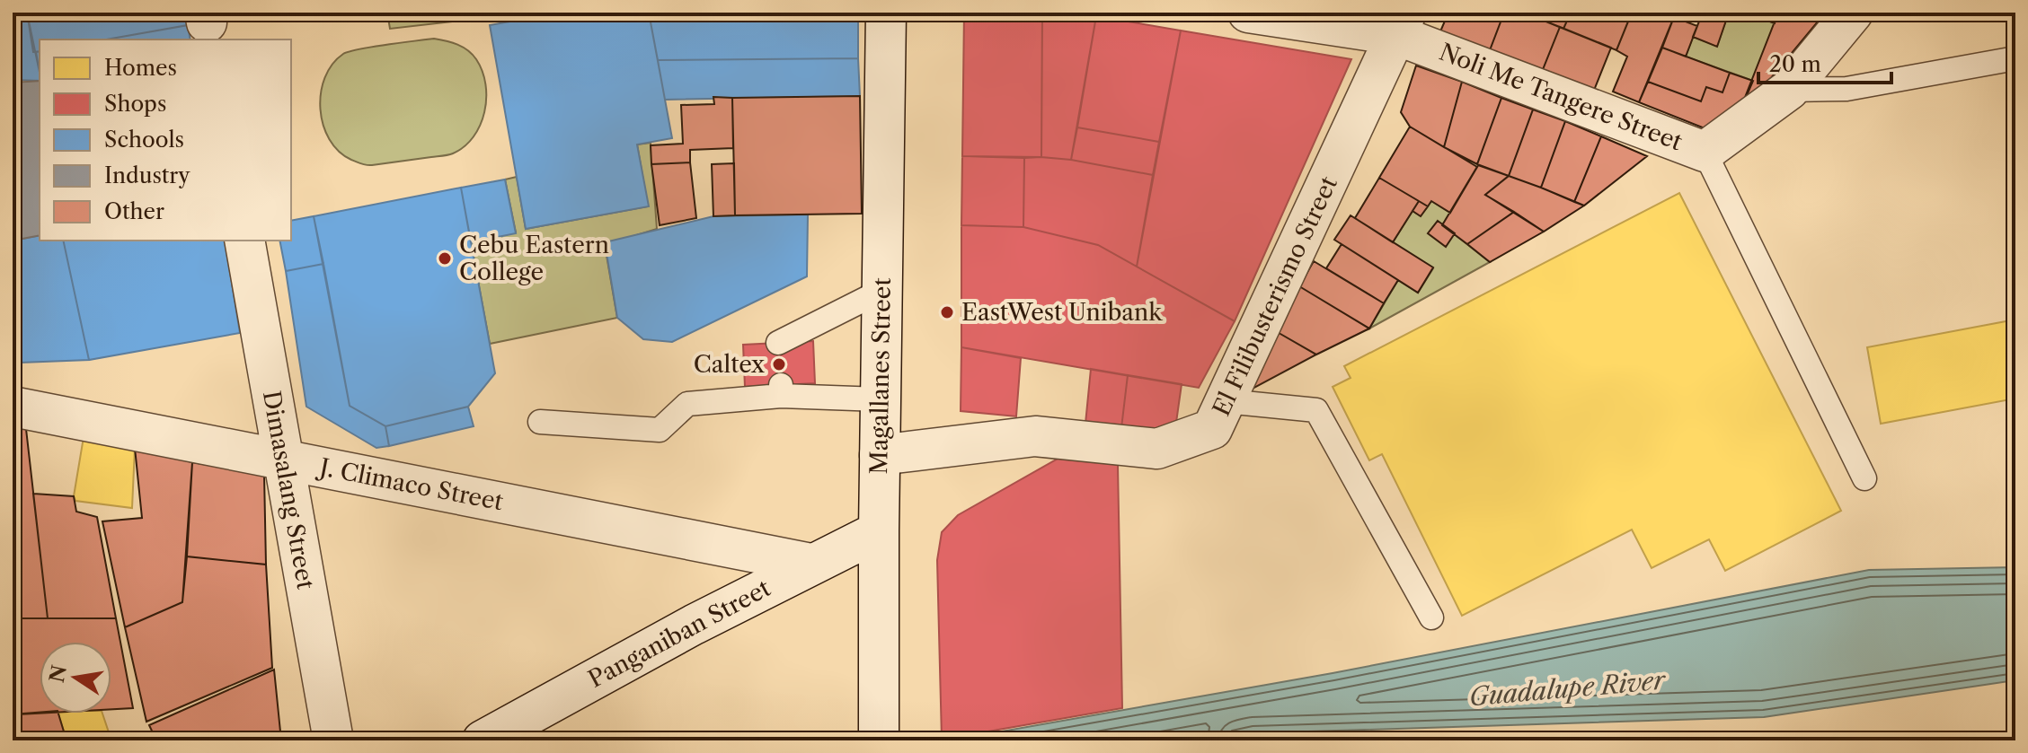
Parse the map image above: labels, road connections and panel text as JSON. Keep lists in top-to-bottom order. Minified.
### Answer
{"streets":{"street":["Noli Me Tangere Street","El Filibusterismo Street","Magallanes Street","J. Climaco Street","Dimasalang Street","Panganiban Street"]},"crossings":[["Noli Me Tangere Street","El Filibusterismo Street"],["El Filibusterismo Street","Magallanes Street"],["Magallanes Street","Panganiban Street"],["J. Climaco Street","Dimasalang Street"],["J. Climaco Street","Panganiban Street"]],"water":["Guadalupe River"],"places":["Cebu Eastern College","EastWest Unibank","Caltex"],"legend":["Homes","Shops","Schools","Industry","Other"],"scale_bar":"20 m","north":"left"}
